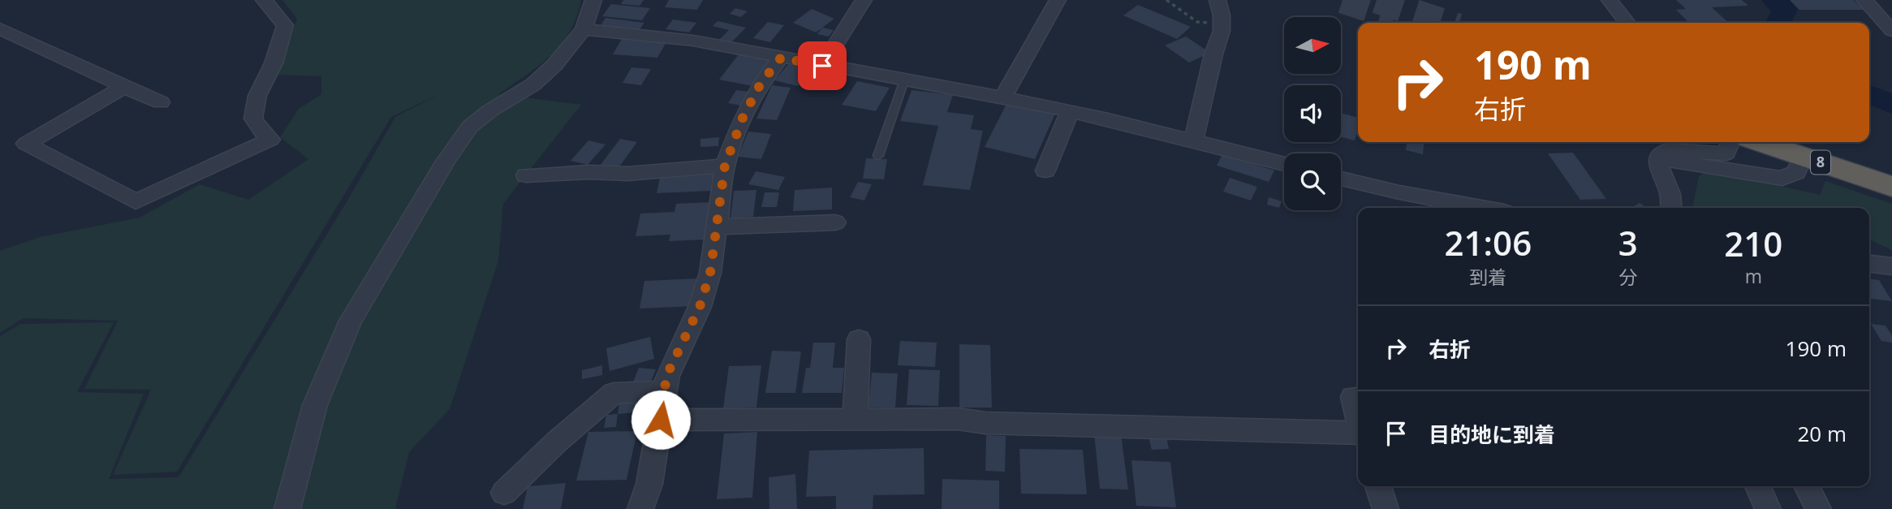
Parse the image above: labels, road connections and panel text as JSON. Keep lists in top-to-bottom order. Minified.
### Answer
{"streets":{"highway":["8"]},"north":"right","page":{"turn":["190 m","右折"],"eta":["21:06","到着","3","分","210","m"],"list":[{"name":"右折","value":"190 m"},{"name":"目的地に到着","value":"20 m"}]}}
